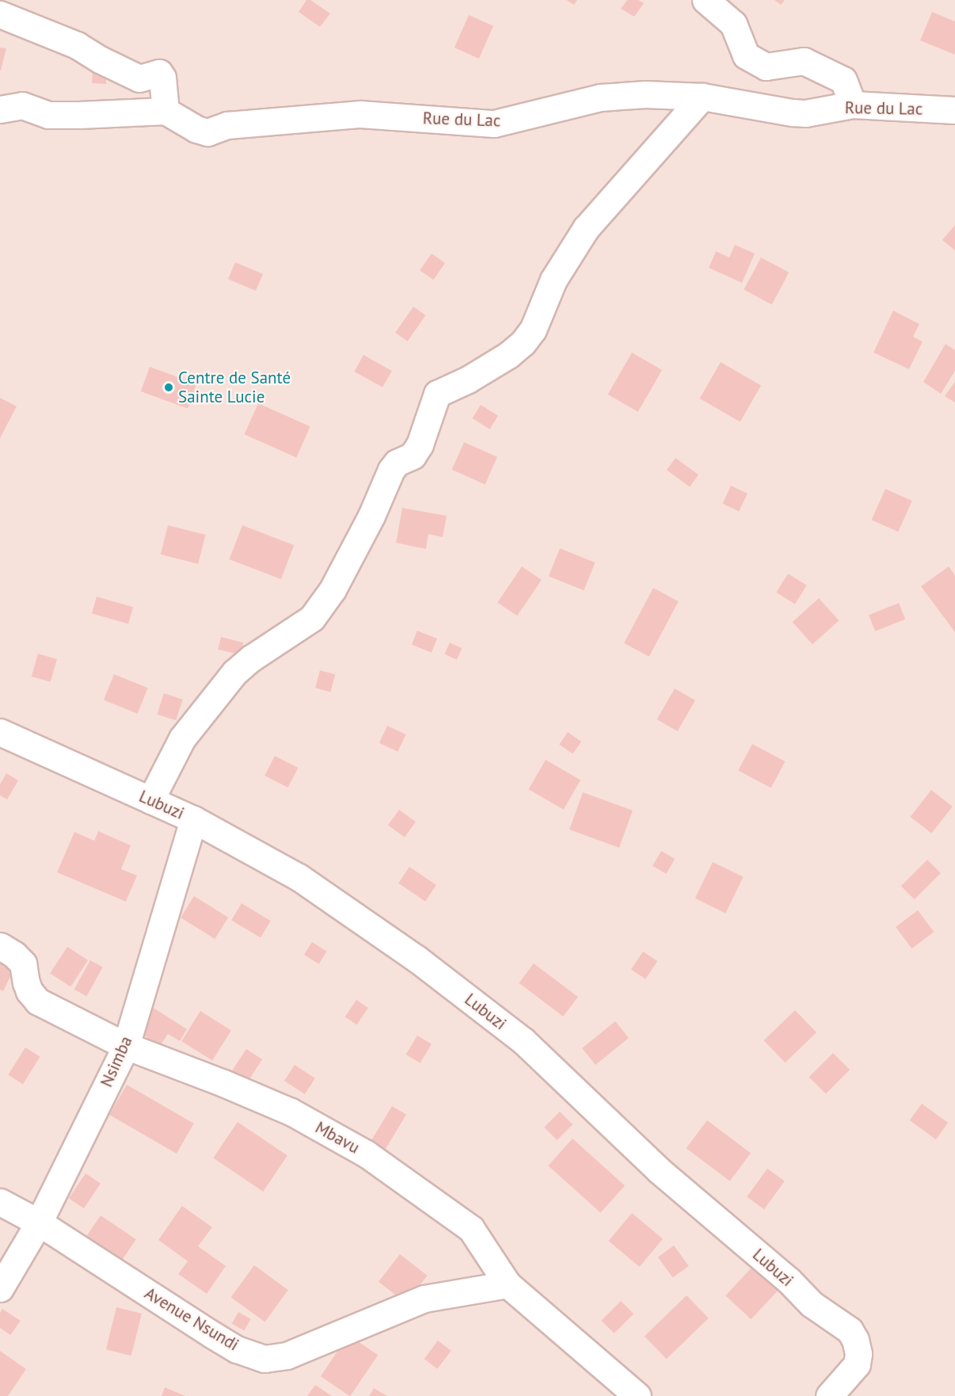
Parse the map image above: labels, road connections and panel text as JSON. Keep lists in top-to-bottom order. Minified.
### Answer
{"streets":{"street":["Rue du Lac","Lubuzi","Nsimba","Mbavu","Avenue Nsundi"]},"crossings":[["Lubuzi","Nsimba"],["Nsimba","Mbavu"],["Nsimba","Avenue Nsundi"],["Mbavu","Avenue Nsundi"]],"places":["Centre de Santé Sainte Lucie"]}
